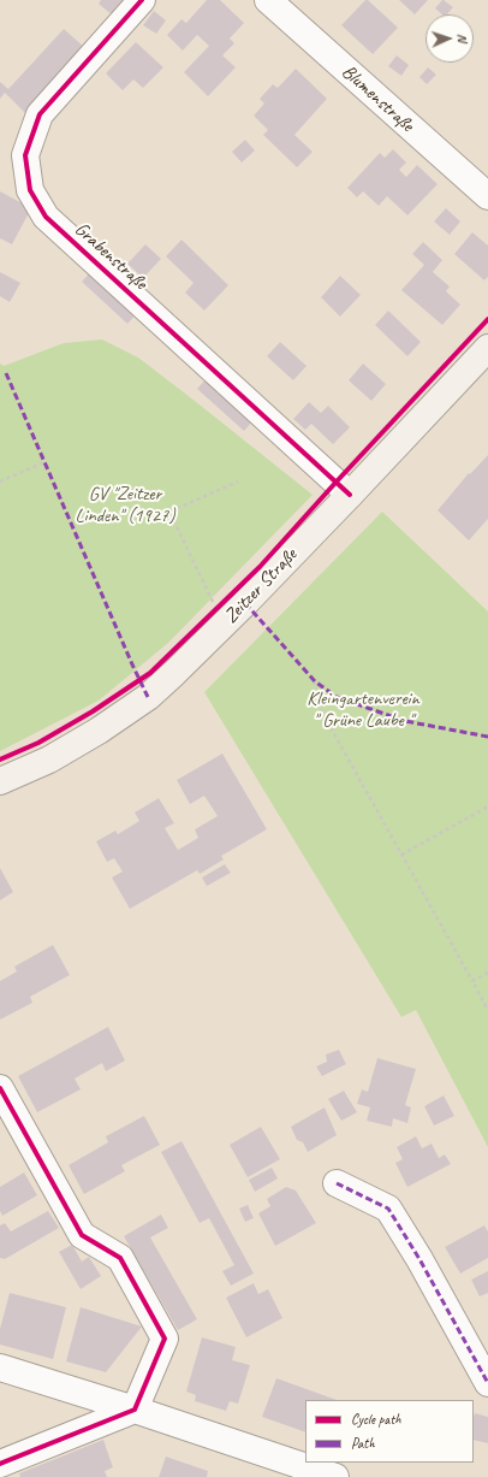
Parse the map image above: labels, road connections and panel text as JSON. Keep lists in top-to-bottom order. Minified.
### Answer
{"streets":{"main road":["Zeitzer Straße"],"street":["Blumenstraße","Grabenstraße"]},"crossings":[["Grabenstraße","Zeitzer Straße"]],"parks":["GV \"Zeitzer Linden\" (1927)","Kleingartenverein \" Grüne Laube \""],"legend":["Cycle path","Path"],"north":"right"}
